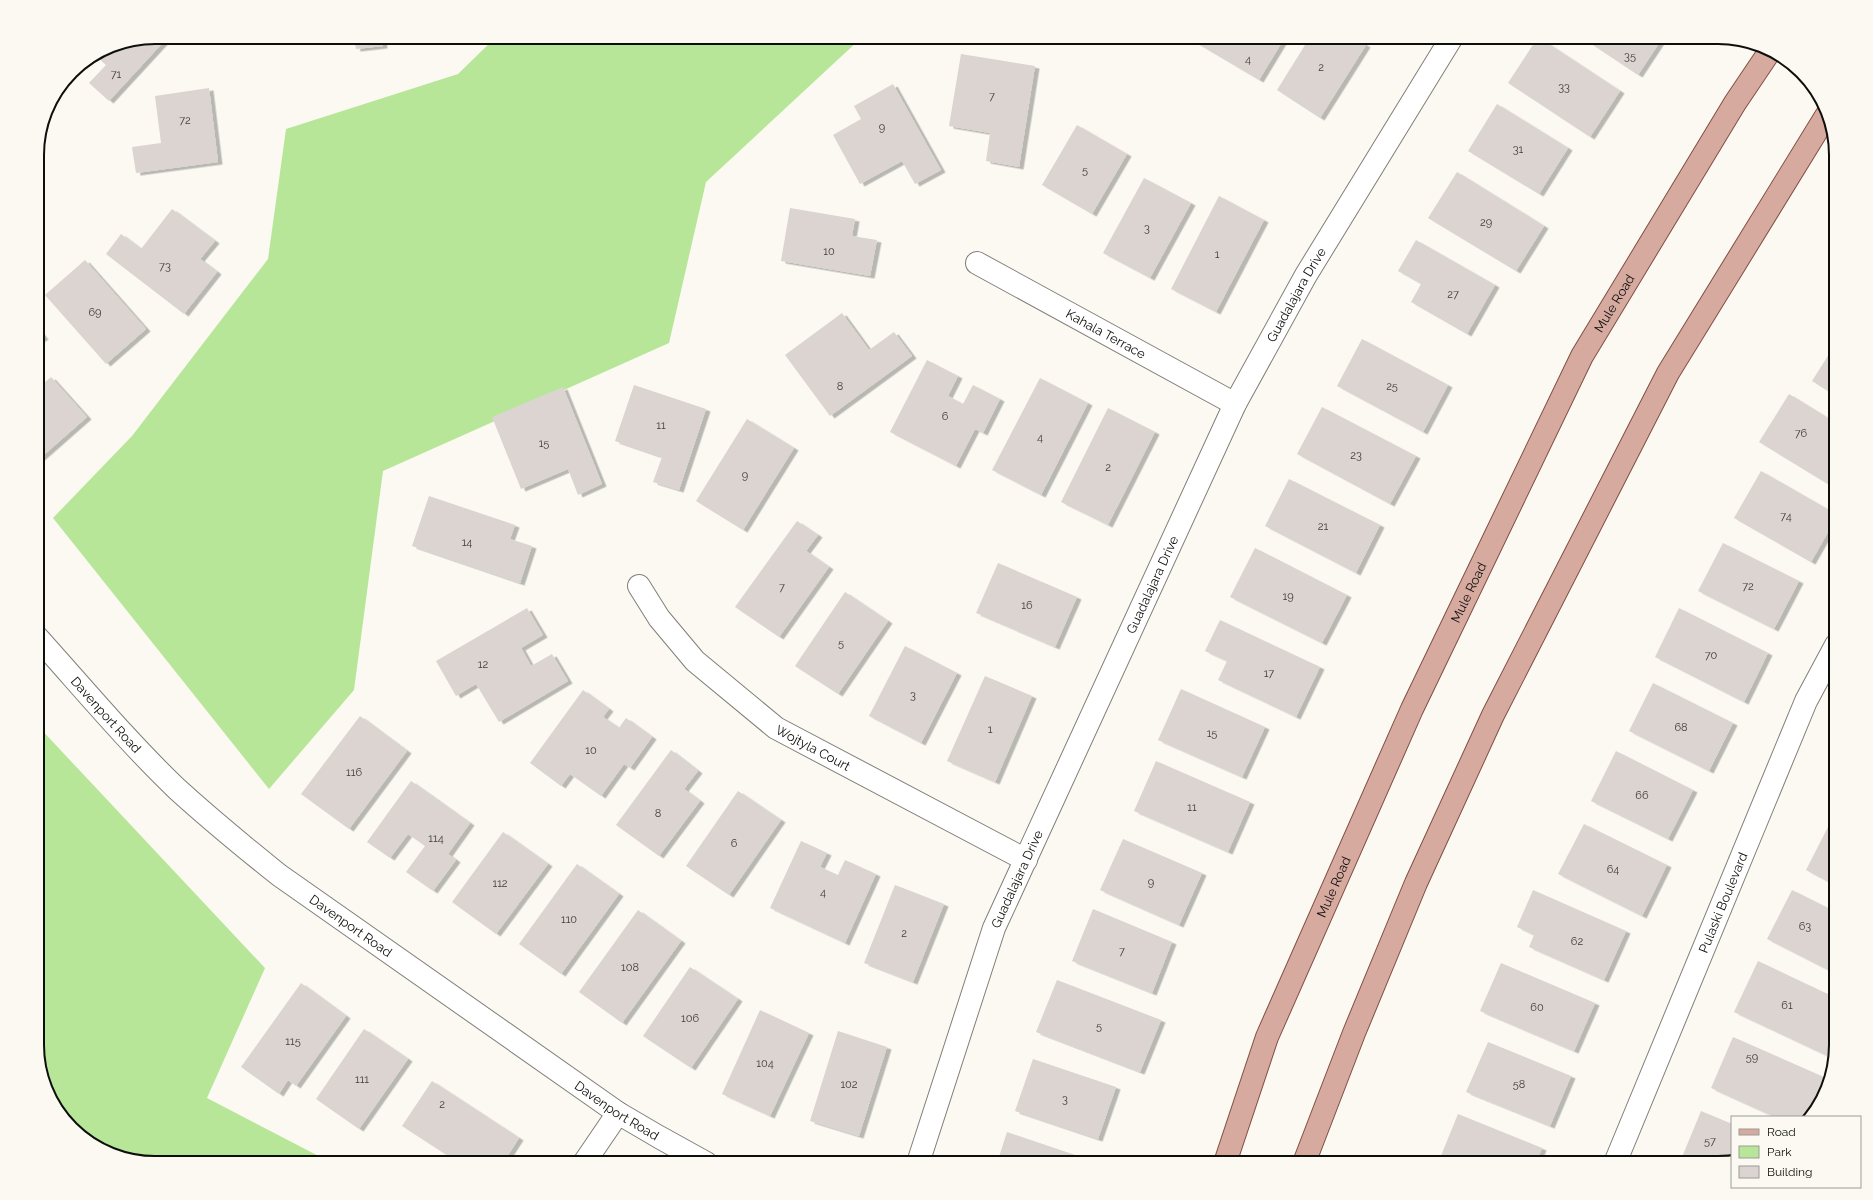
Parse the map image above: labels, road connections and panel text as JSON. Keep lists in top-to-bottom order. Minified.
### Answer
{"streets":{"main road":["Mule Road"],"street":["Guadalajara Drive","Kahala Terrace","Davenport Road","Wojtyla Court","Pulaski Boulevard"]},"crossings":[["Guadalajara Drive","Kahala Terrace"],["Guadalajara Drive","Wojtyla Court"]],"house_numbers":["35","4","2","71","33","7","72","9","31","5","29","3","10","1","73","27","69","8","25","6","11","76","4","15","23","2","9","74","21","14","72","7","19","16","5","70","12","17","3","68","1","15","10","116","66","11","8","114","6","64","9","112","4","110","63","2","62","7","108","61","60","106","5","115","59","104","111","102","58","3","2","57"],"legend":["Road","Park","Building"]}
